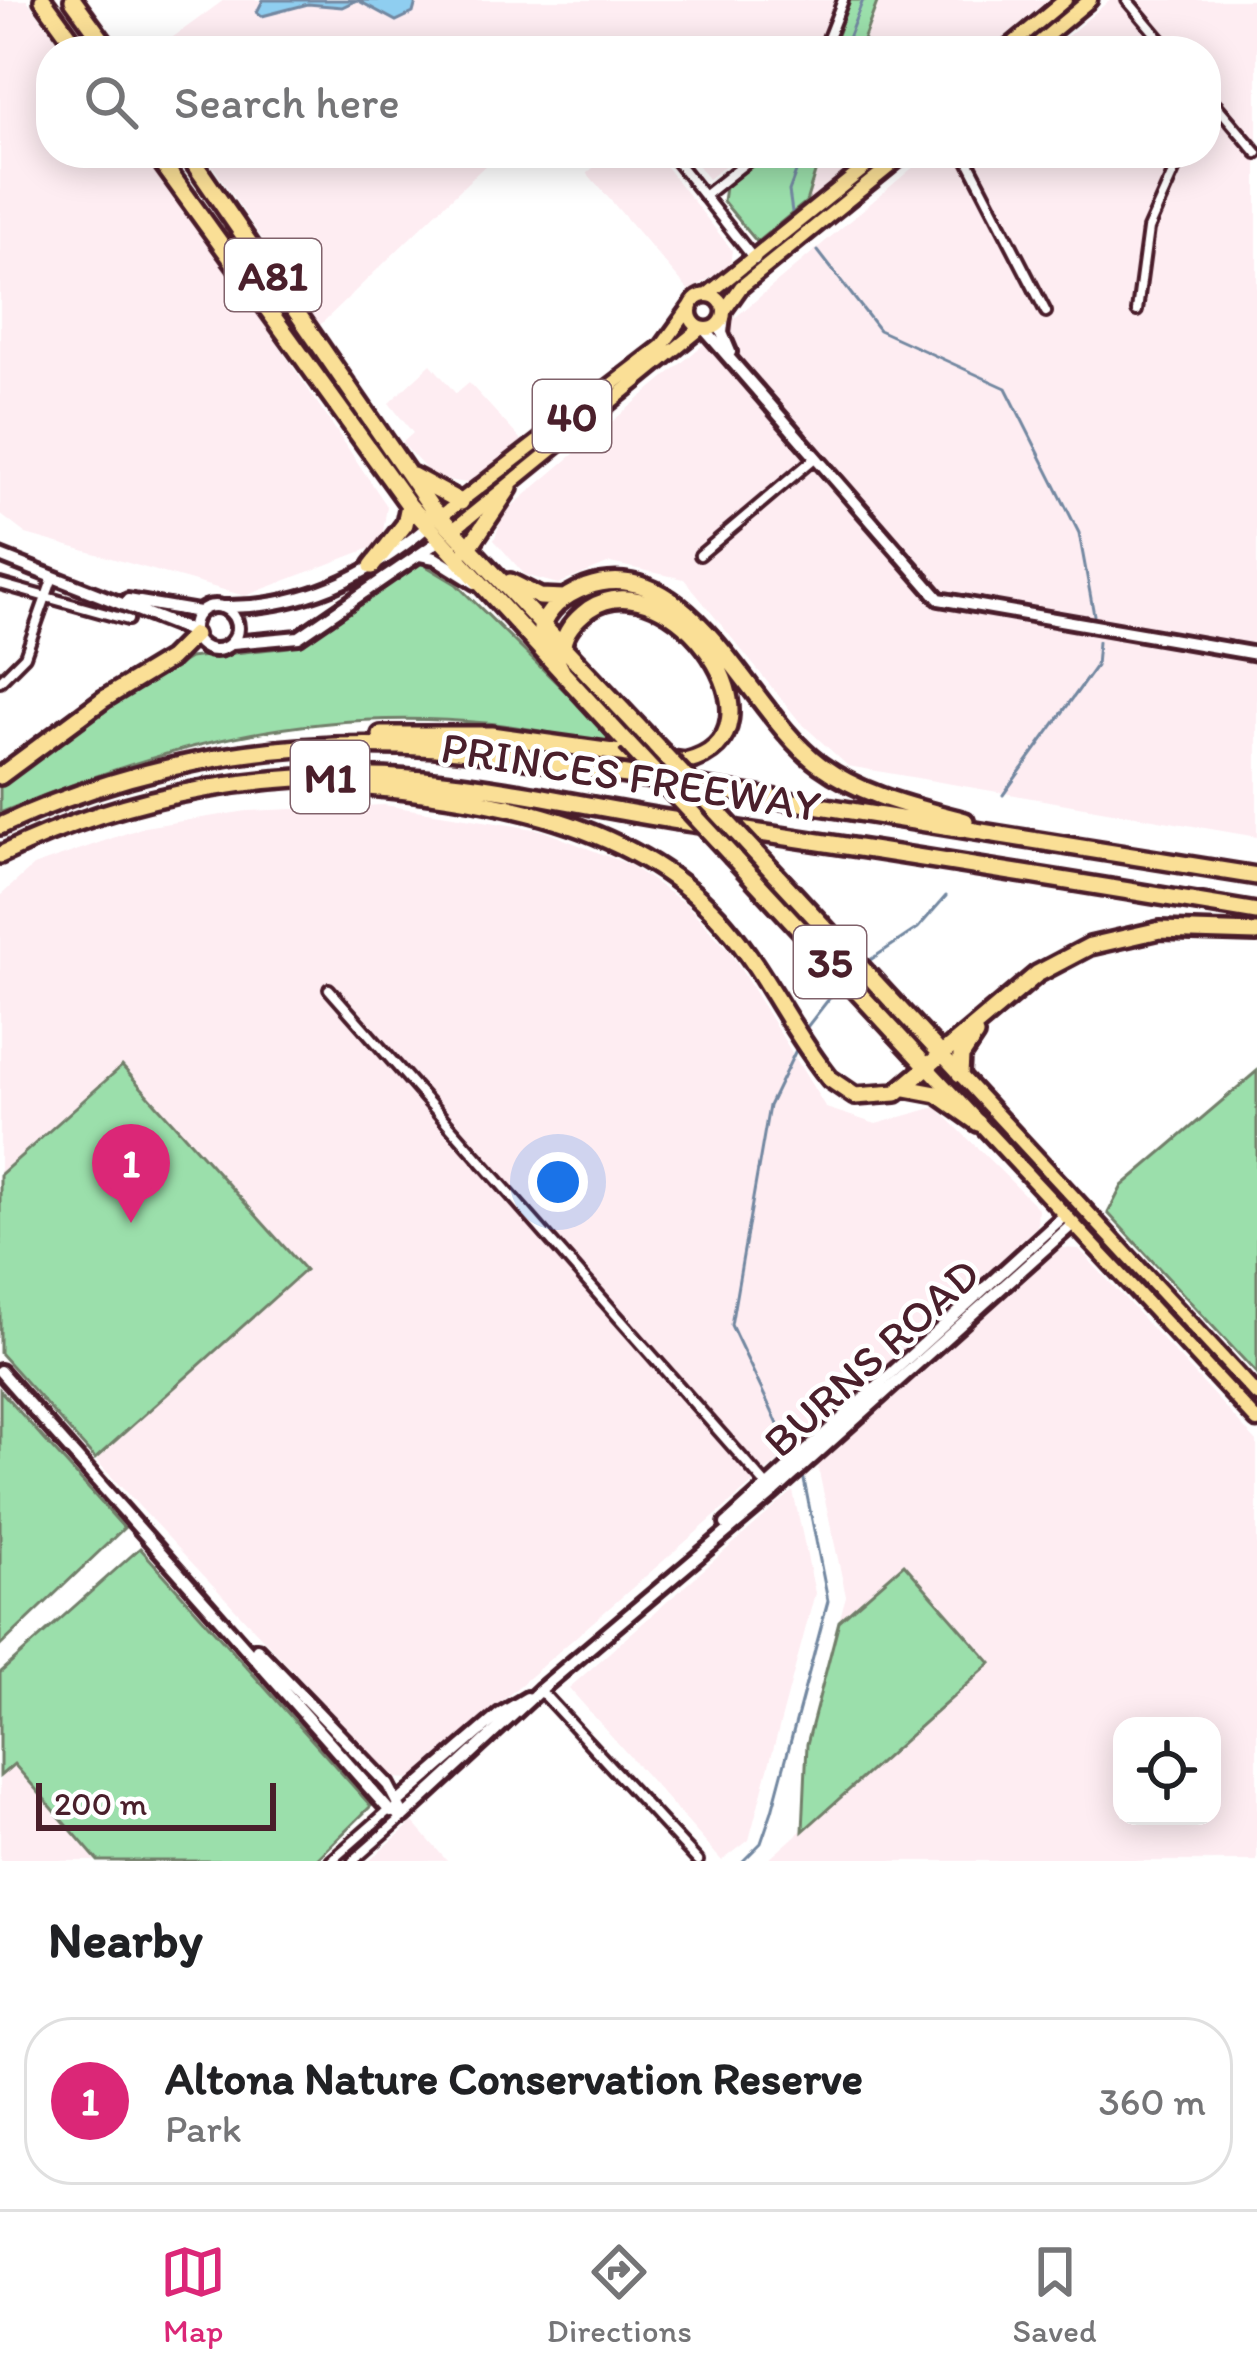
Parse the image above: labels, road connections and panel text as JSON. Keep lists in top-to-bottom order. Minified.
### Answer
{"streets":{"highway":["A81","PRINCES FREEWAY","M1","35"],"main road":["40"],"street":["BURNS ROAD"]},"crossings":[["A81","40"],["40","35"],["35","BURNS ROAD"]],"scale_bar":"200 m","page":{"search":"Search here","pins":"1","scale":"200 m","heading":"Nearby","list":[{"mark":"1","name":"Altona Nature Conservation Reserve","note":"Park","value":"360 m"}],"nav":["Map","Directions","Saved"]}}
